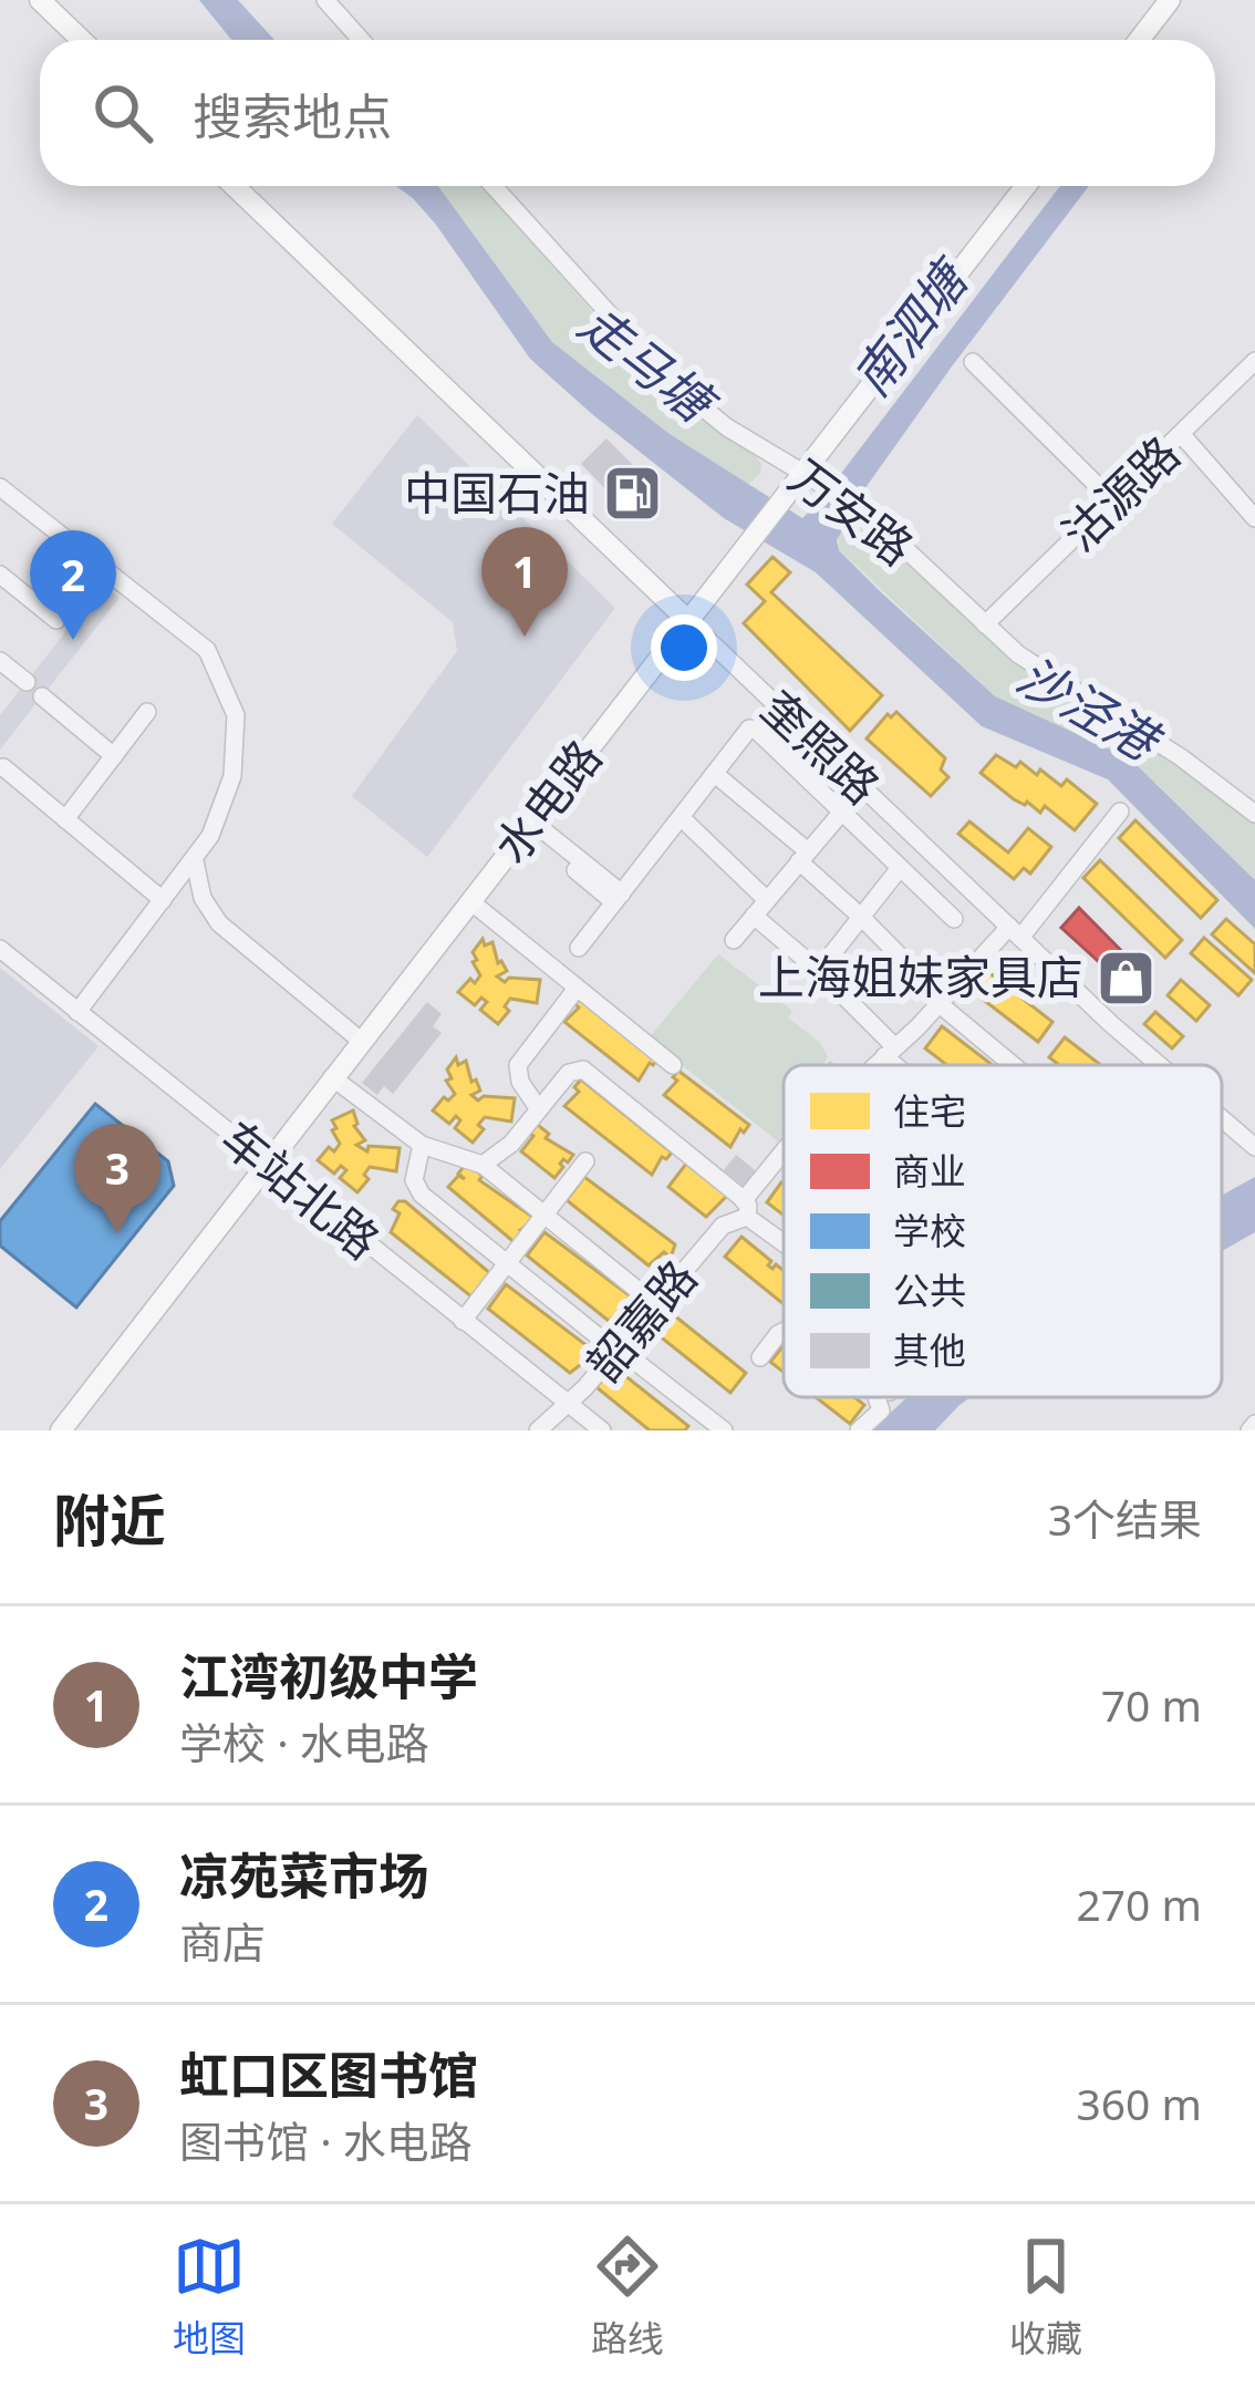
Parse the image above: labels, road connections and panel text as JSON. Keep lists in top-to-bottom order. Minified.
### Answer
{"streets":{"main road":["奎照路","水电路"],"street":["沽源路","万安路","车站北路","韶嘉路"]},"crossings":[["沽源路","万安路"],["万安路","水电路"],["奎照路","水电路"],["奎照路","韶嘉路"],["水电路","车站北路"],["车站北路","韶嘉路"]],"water":["南泗塘","走马塘","沙泾港"],"places":{"fuel station":["中国石油"],"shop":["上海姐妹家具店"]},"legend":["住宅","商业","学校","公共","其他"],"page":{"search":"搜索地点","pins":["1","2","3"],"heading":["附近","3个结果"],"list":[{"mark":"1","name":"江湾初级中学","note":"学校 · 水电路","value":"70 m"},{"mark":"2","name":"凉苑菜市场","note":"商店","value":"270 m"},{"mark":"3","name":"虹口区图书馆","note":"图书馆 · 水电路","value":"360 m"}],"nav":["地图","路线","收藏"]}}
